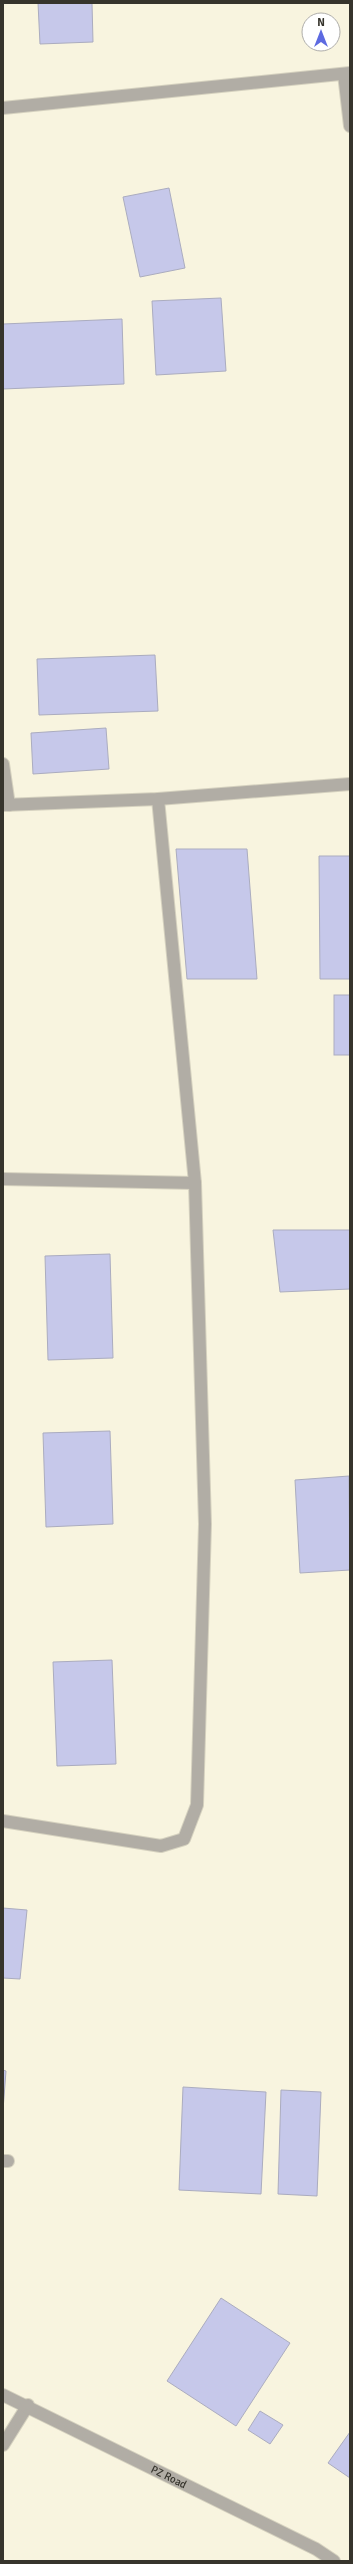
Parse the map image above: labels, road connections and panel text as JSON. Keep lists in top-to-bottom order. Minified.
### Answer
{"streets":{"street":["PZ Road"]},"north":"top"}
